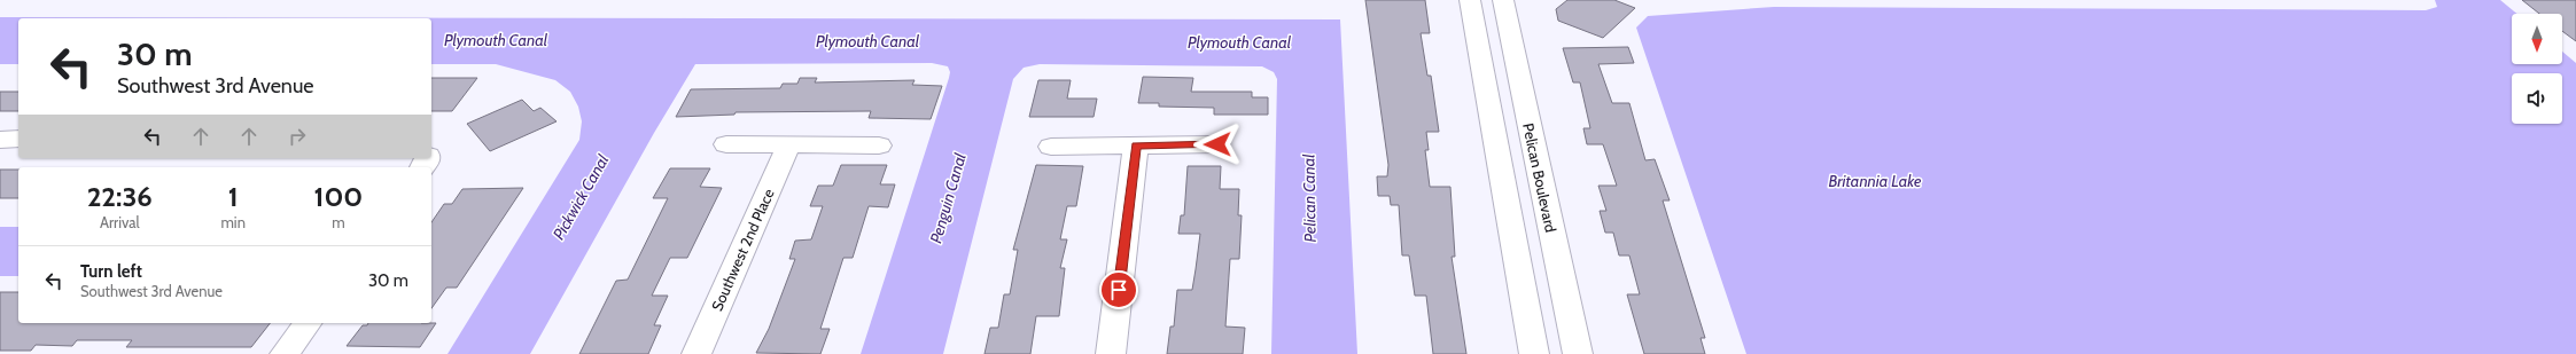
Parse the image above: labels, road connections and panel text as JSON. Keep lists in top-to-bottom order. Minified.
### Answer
{"streets":{"street":["Pelican Boulevard","Southwest 2nd Place"]},"water":["Plymouth Canal","Britannia Lake","Pickwick Canal","Penguin Canal","Pelican Canal"],"north":"bottom","page":{"turn":["30 m","Southwest 3rd Avenue"],"eta":["22:36","Arrival","1","min","100","m"],"list":[{"name":"Turn left","note":"Southwest 3rd Avenue","value":"30 m"}]}}
